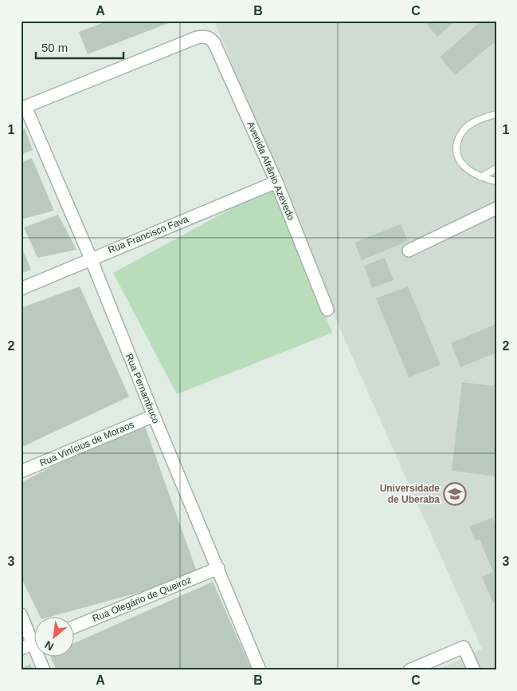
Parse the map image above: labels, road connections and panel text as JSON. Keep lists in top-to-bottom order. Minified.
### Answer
{"streets":{"street":["Avenida Afrânio Azevedo","Rua Francisco Fava","Rua Pernambuco","Rua Vinícius de Moraos","Rua Olegário de Queiroz"]},"crossings":[["Avenida Afrânio Azevedo","Rua Francisco Fava"],["Avenida Afrânio Azevedo","Rua Pernambuco"],["Rua Francisco Fava","Rua Pernambuco"],["Rua Pernambuco","Rua Vinícius de Moraos"],["Rua Pernambuco","Rua Olegário de Queiroz"]],"places":{"school or university":["Universidade de Uberaba"]},"scale_bar":"50 m","north":"bottom left","grid":{"columns":["A","B","C"],"rows":["1","2","3"]}}
